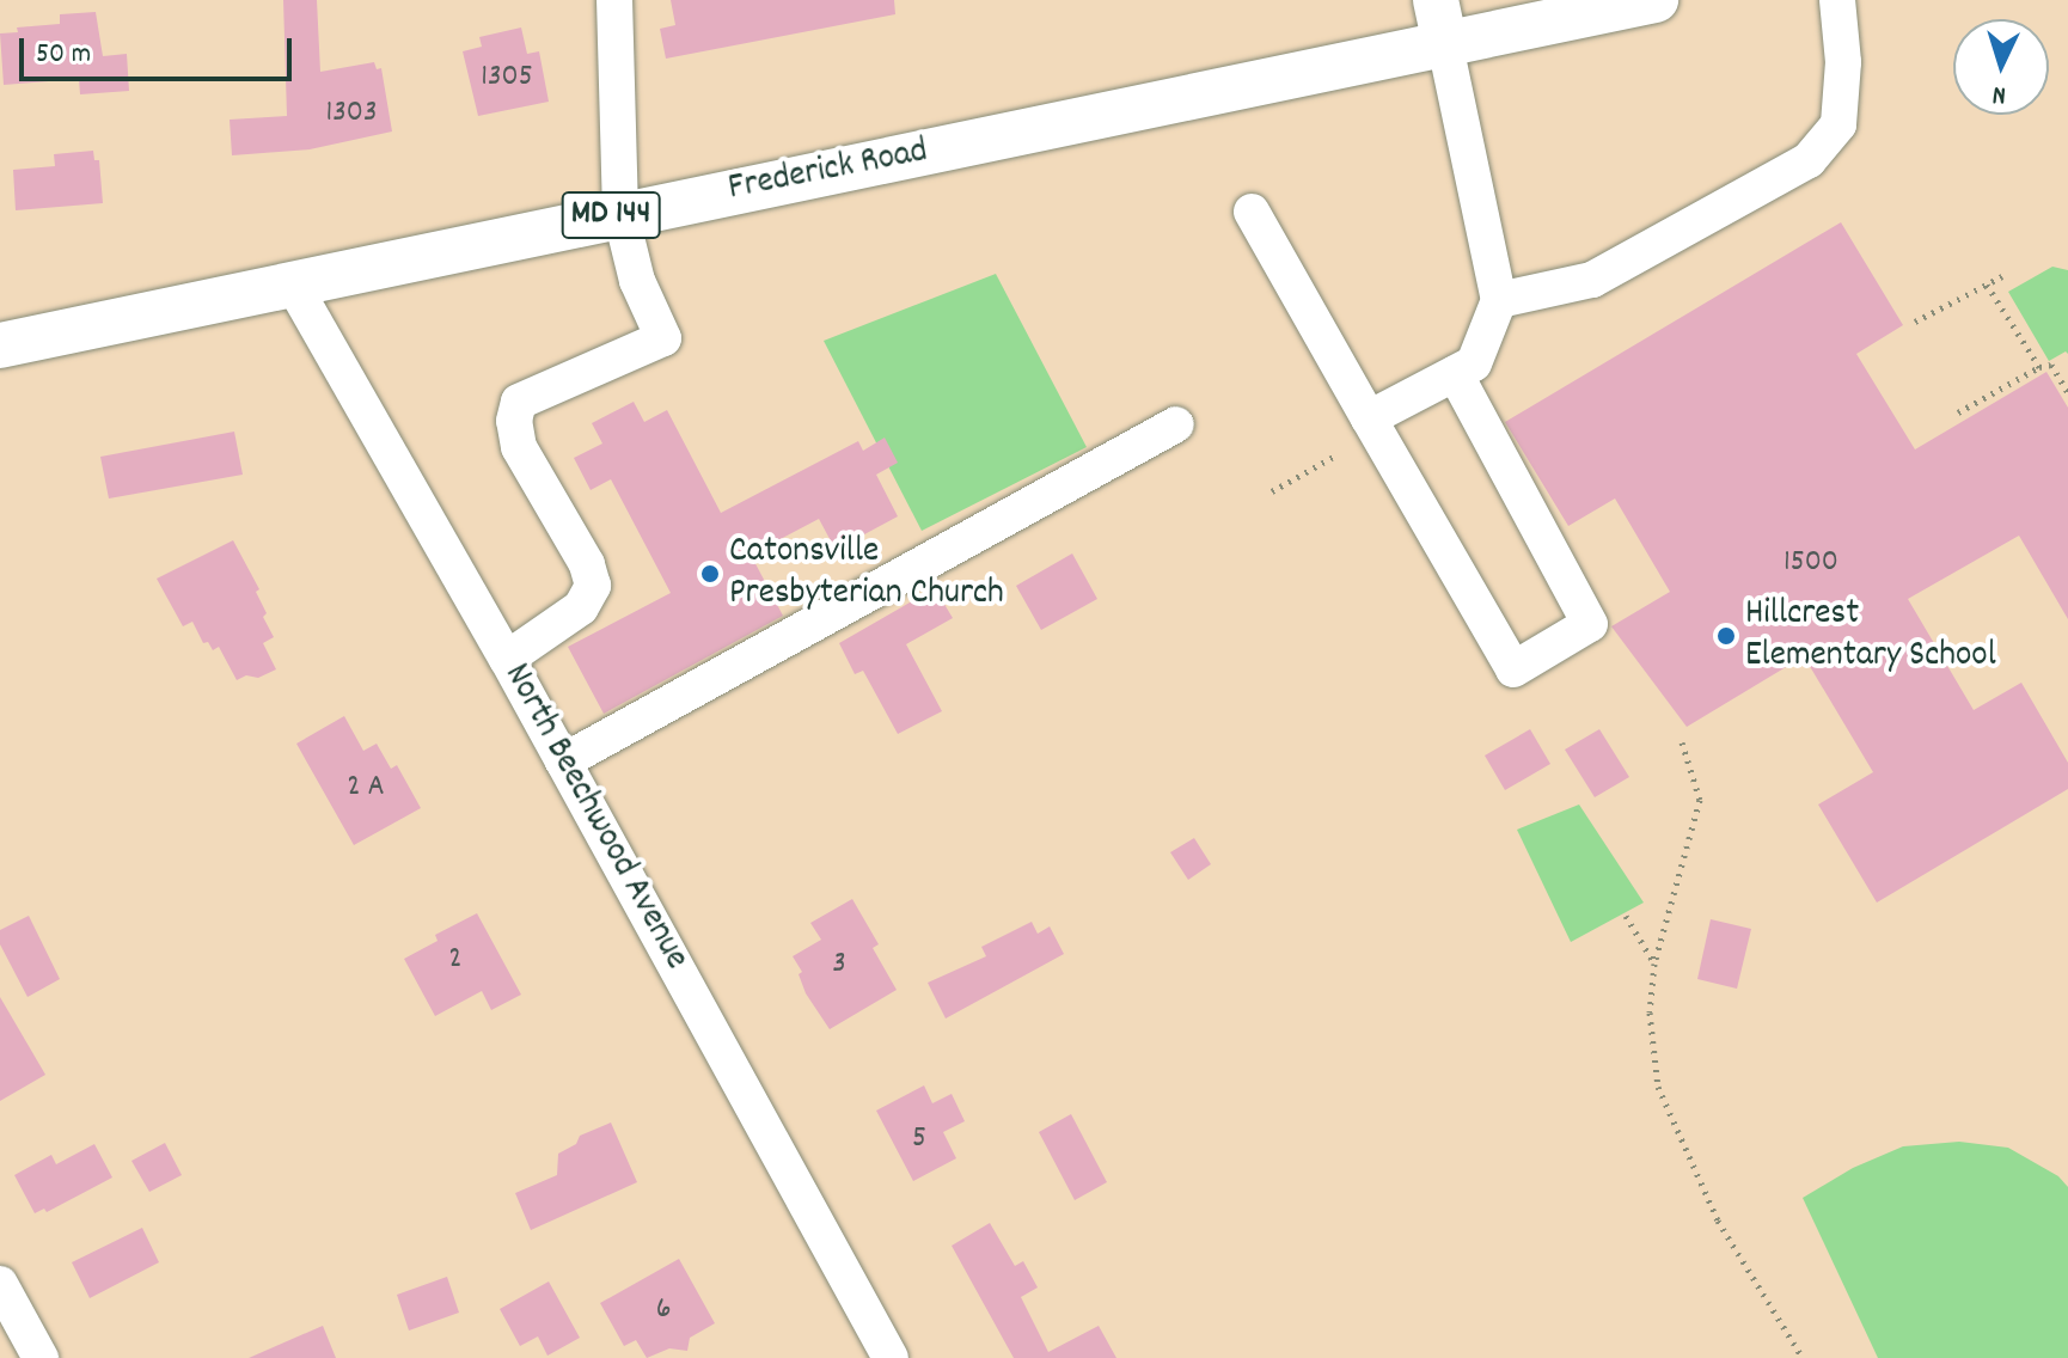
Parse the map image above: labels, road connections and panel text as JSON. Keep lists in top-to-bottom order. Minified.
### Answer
{"streets":{"main road":["Frederick Road","MD 144"],"street":["North Beechwood Avenue"]},"crossings":[["Frederick Road","North Beechwood Avenue"]],"places":["Catonsville Presbyterian Church","Hillcrest Elementary School"],"house_numbers":["1305","1303","1500","2 A","2","3","5","6"],"scale_bar":"50 m","north":"bottom"}
